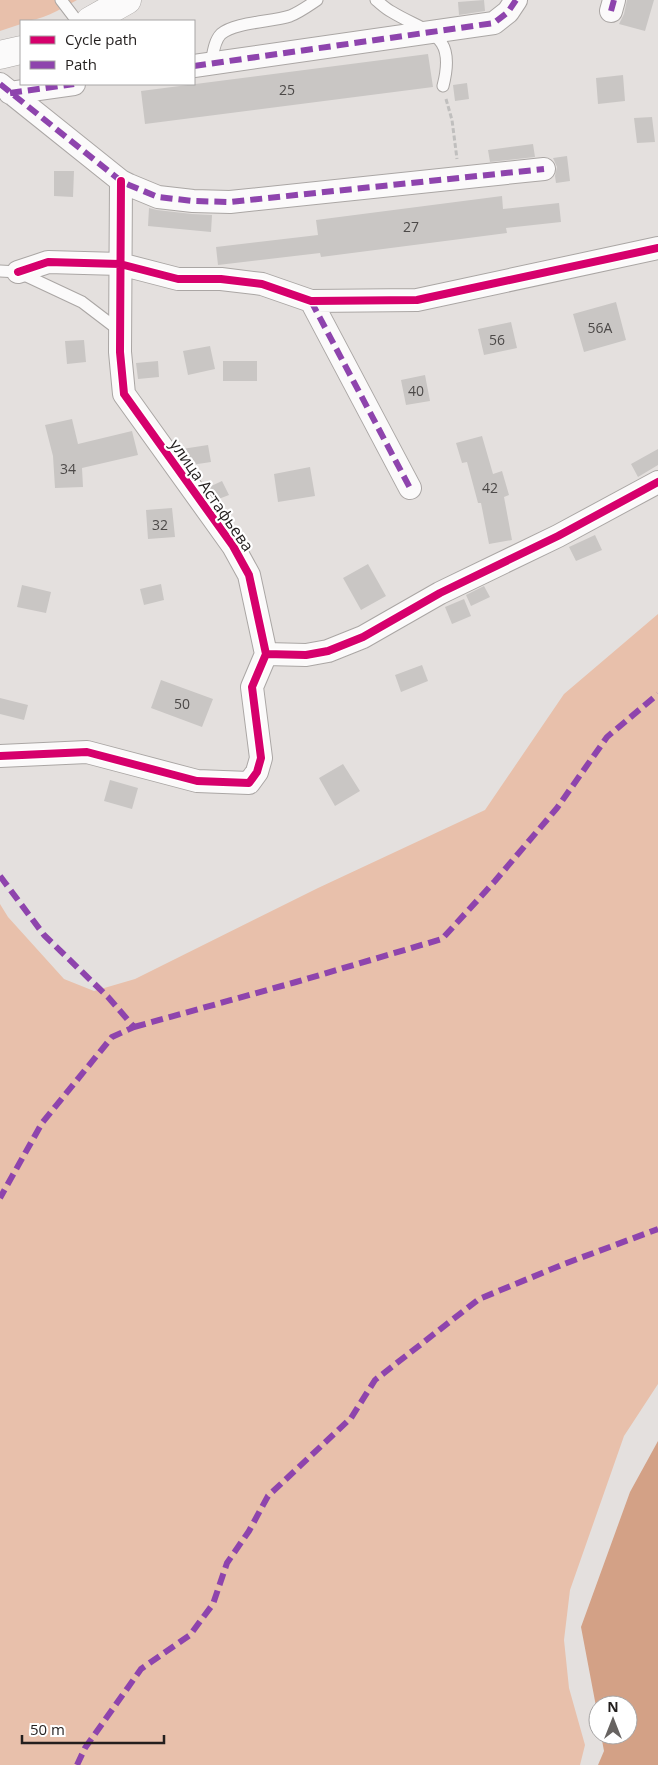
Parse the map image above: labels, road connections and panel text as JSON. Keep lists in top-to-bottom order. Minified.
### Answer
{"streets":{"street":["улица Астафьева"]},"house_numbers":["25","27","56А","56","40","34","42","32","50"],"legend":["Cycle path","Path"],"scale_bar":"50 m","north":"top"}
